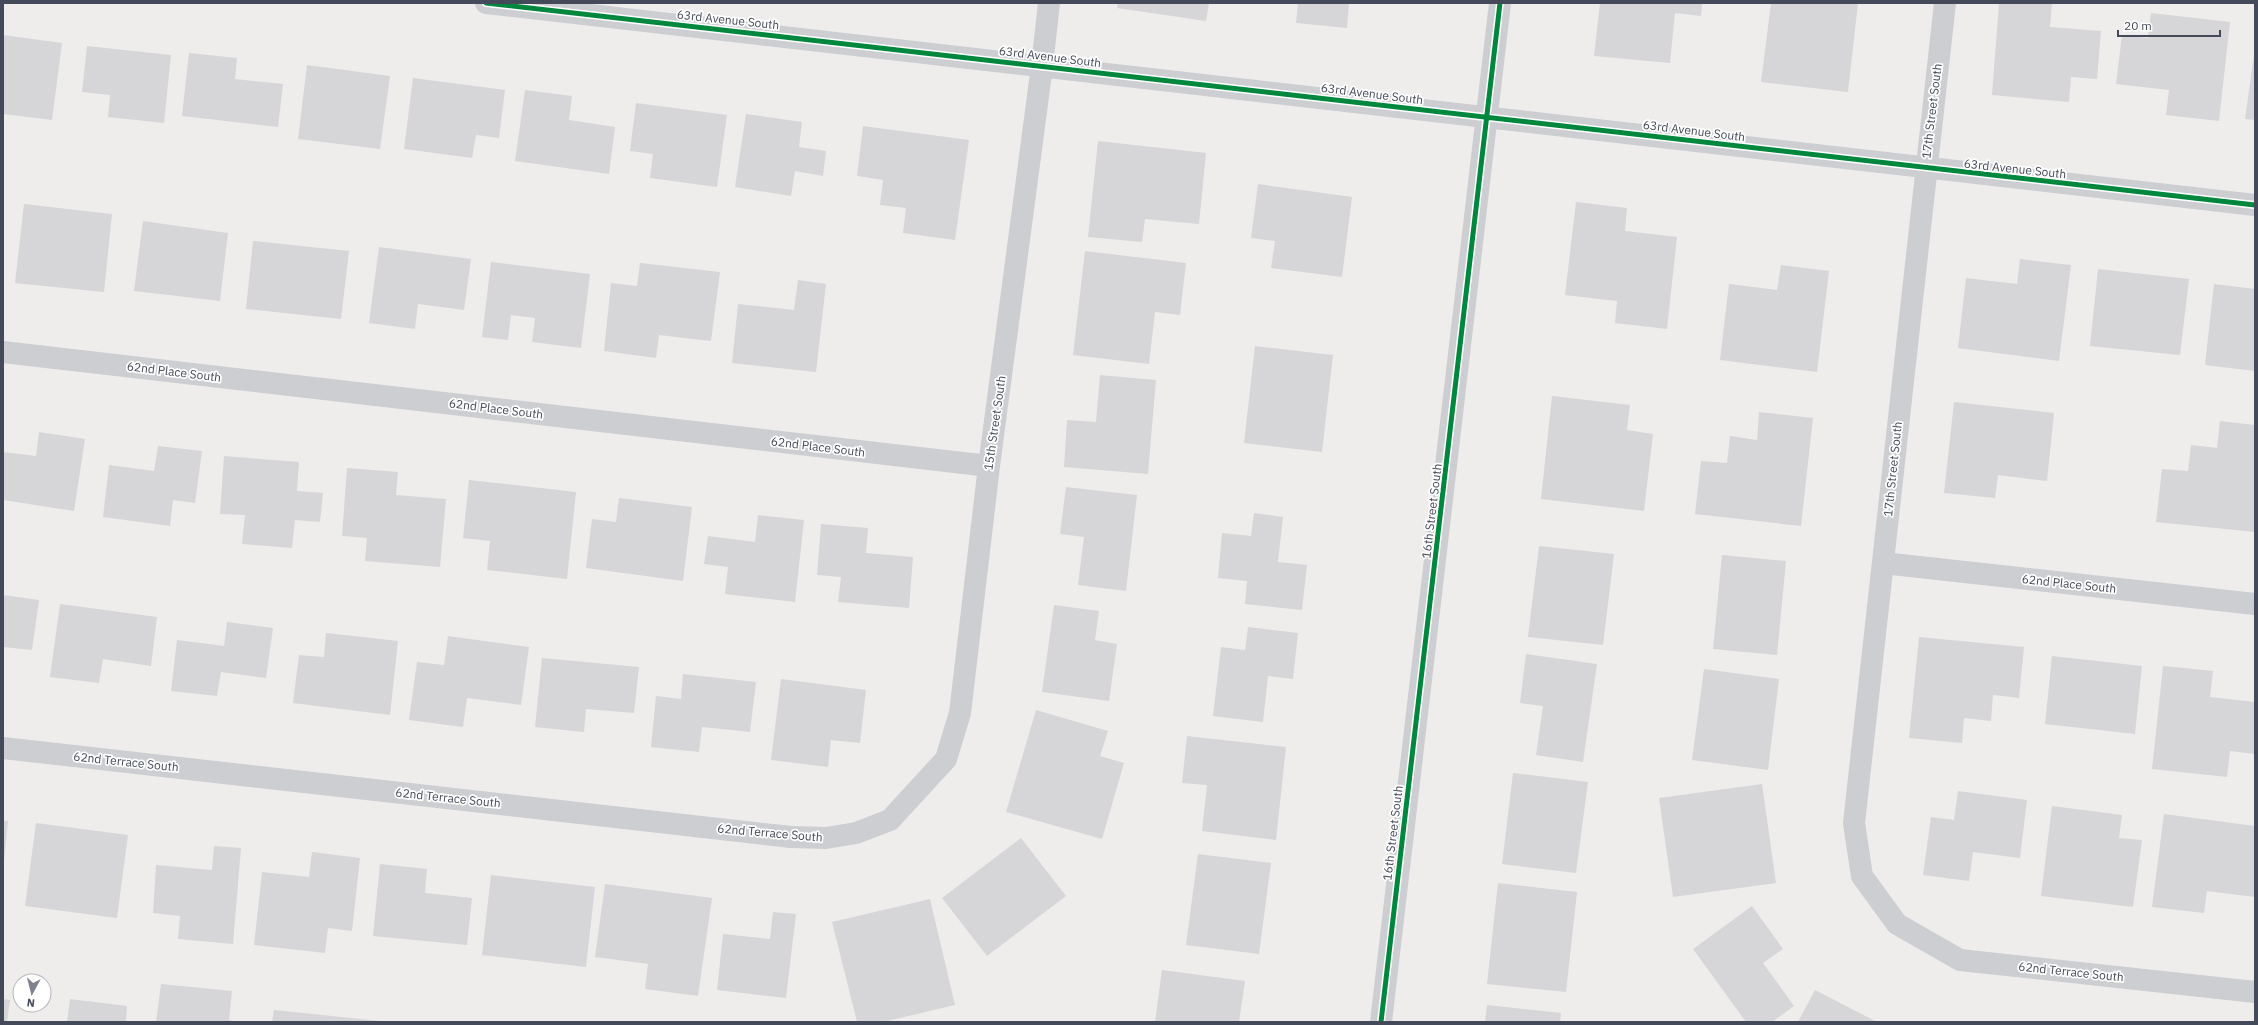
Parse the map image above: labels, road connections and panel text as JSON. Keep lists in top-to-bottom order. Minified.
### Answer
{"streets":{"street":["63rd Avenue South","17th Street South","62nd Place South","15th Street South","16th Street South","62nd Terrace South"]},"crossings":[["63rd Avenue South","17th Street South"],["63rd Avenue South","15th Street South"],["63rd Avenue South","16th Street South"],["17th Street South","62nd Place South"],["17th Street South","62nd Terrace South"],["62nd Place South","15th Street South"],["15th Street South","62nd Terrace South"]],"scale_bar":"20 m","north":"bottom"}
